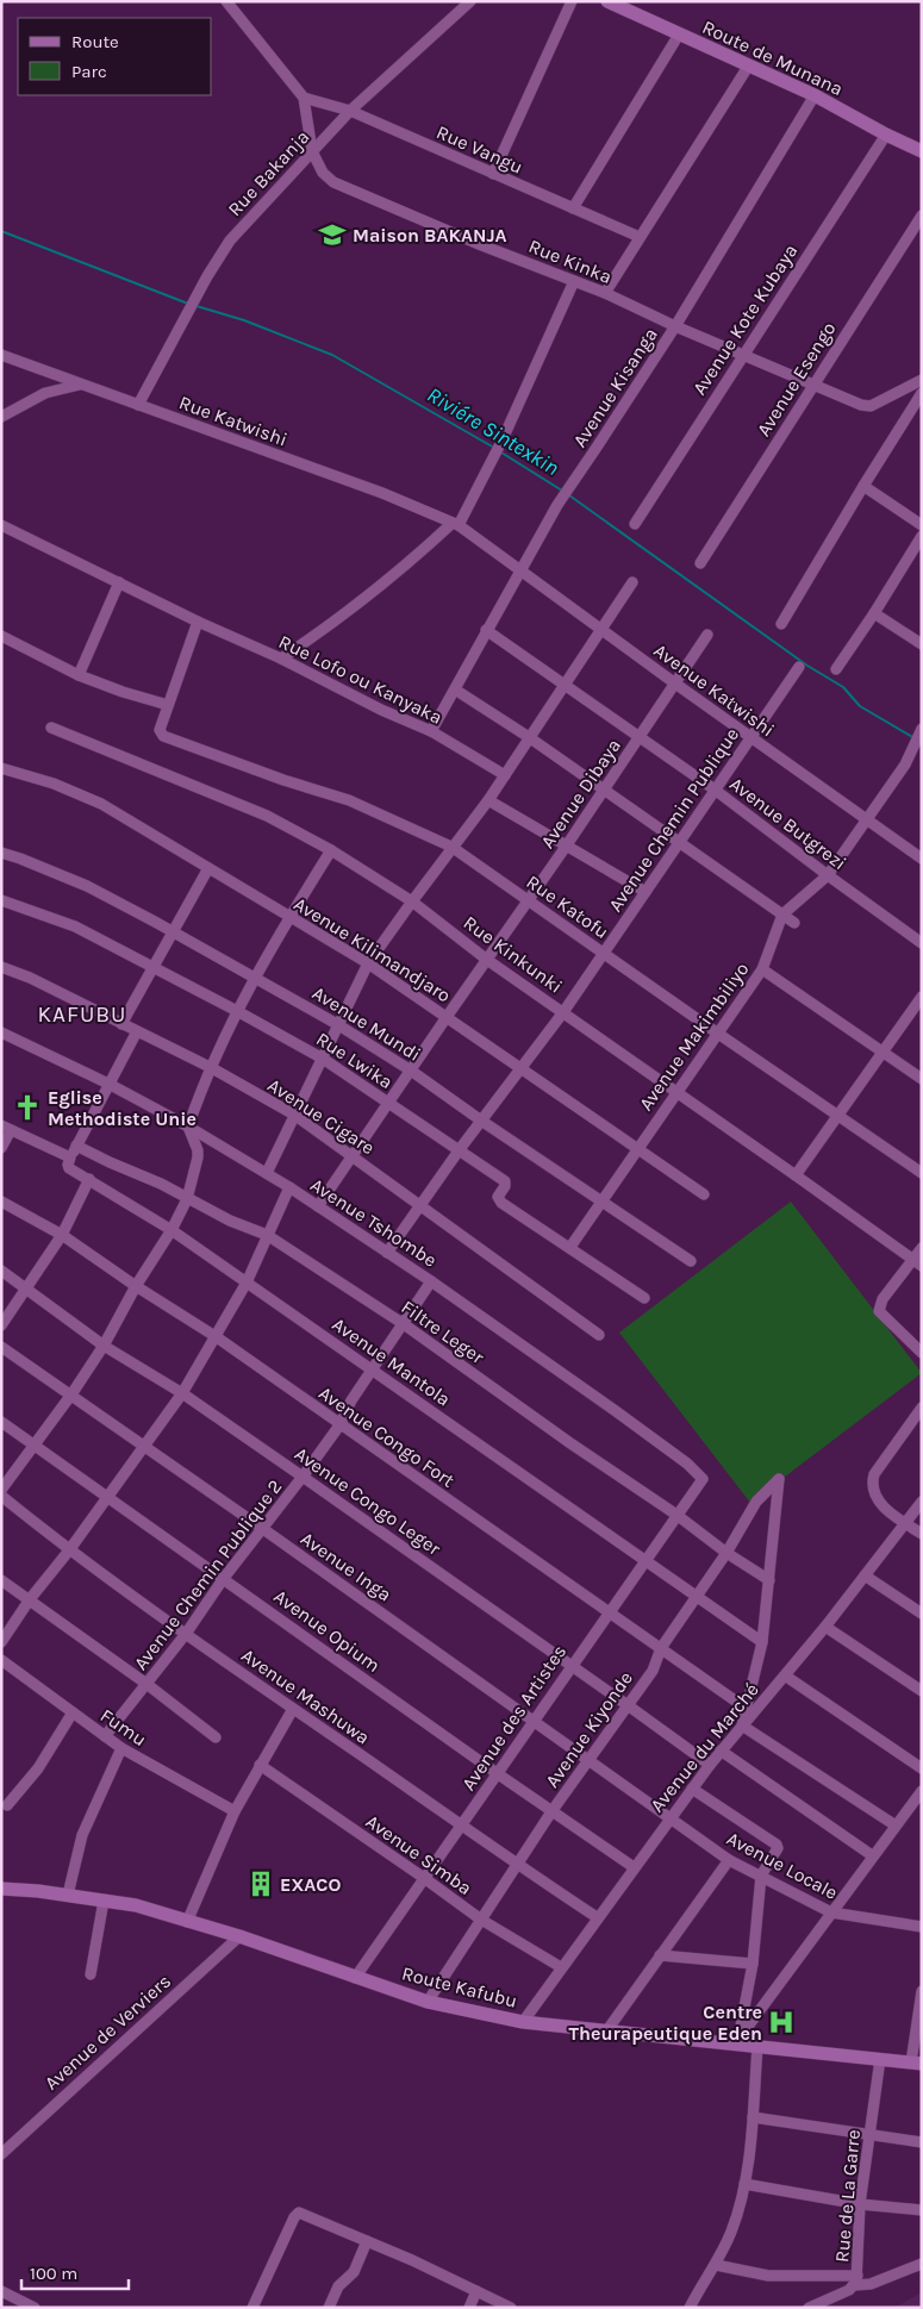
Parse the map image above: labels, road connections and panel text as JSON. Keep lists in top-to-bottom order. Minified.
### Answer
{"streets":{"main road":["Route de Munana","Route Kafubu"],"street":["Rue Vangu","Rue Bakanja","Rue Kinka","Avenue Kote Kubaya","Avenue Esengo","Avenue Kisanga","Rue Katwishi","Rue Lofo ou Kanyaka","Avenue Katwishi","Avenue Dibaya","Avenue Chemin Publique","Avenue Butgrezi","Rue Katofu","Avenue Kilimandjaro","Rue Kinkunki","Avenue Mundi","Avenue Makimbiliyo","Rue Lwika","Avenue Cigare","Avenue Tshombe","Filtre Leger","Avenue Mantola","Avenue Congo Fort","Avenue Congo Leger","Avenue Inga","Avenue Chemin Publique 2","Avenue Opium","Avenue Mashuwa","Avenue des Artistes","Fumu","Avenue Kiyonde","Avenue du Marché","Avenue Simba","Avenue Locale","Avenue de Verviers","Rue de La Garre"]},"crossings":[["Route de Munana","Avenue Kote Kubaya"],["Route de Munana","Avenue Kisanga"],["Rue Vangu","Rue Bakanja"],["Rue Vangu","Rue Kinka"],["Rue Bakanja","Rue Kinka"],["Rue Bakanja","Rue Katwishi"],["Rue Kinka","Avenue Kote Kubaya"],["Rue Kinka","Avenue Esengo"],["Rue Kinka","Avenue Kisanga"],["Avenue Kisanga","Rue Lofo ou Kanyaka"],["Avenue Kisanga","Avenue Katwishi"],["Avenue Kisanga","Avenue Butgrezi"],["Rue Katwishi","Avenue Katwishi"],["Avenue Katwishi","Avenue Dibaya"],["Avenue Katwishi","Avenue Chemin Publique"],["Avenue Katwishi","Avenue Makimbiliyo"],["Avenue Dibaya","Avenue Butgrezi"],["Avenue Dibaya","Rue Katofu"],["Avenue Dibaya","Avenue Kilimandjaro"],["Avenue Dibaya","Rue Kinkunki"],["Avenue Dibaya","Avenue Mundi"],["Avenue Dibaya","Rue Lwika"],["Avenue Dibaya","Avenue Cigare"],["Avenue Dibaya","Avenue Tshombe"],["Avenue Chemin Publique","Avenue Butgrezi"],["Avenue Chemin Publique","Rue Katofu"],["Avenue Chemin Publique","Avenue Kilimandjaro"],["Avenue Chemin Publique","Rue Kinkunki"],["Avenue Chemin Publique","Avenue Mundi"],["Avenue Chemin Publique","Rue Lwika"],["Avenue Chemin Publique","Avenue Cigare"],["Avenue Chemin Publique","Avenue Tshombe"],["Avenue Butgrezi","Avenue Makimbiliyo"],["Rue Katofu","Avenue Makimbiliyo"],["Avenue Kilimandjaro","Avenue Makimbiliyo"],["Rue Kinkunki","Avenue Makimbiliyo"],["Avenue Mundi","Avenue Makimbiliyo"],["Avenue Makimbiliyo","Rue Lwika"],["Avenue Tshombe","Avenue Chemin Publique 2"],["Avenue Tshombe","Avenue des Artistes"],["Filtre Leger","Avenue Chemin Publique 2"],["Filtre Leger","Avenue des Artistes"],["Filtre Leger","Avenue Kiyonde"],["Avenue Mantola","Avenue Chemin Publique 2"],["Avenue Mantola","Avenue des Artistes"],["Avenue Mantola","Avenue Kiyonde"],["Avenue Congo Fort","Avenue Chemin Publique 2"],["Avenue Congo Fort","Avenue des Artistes"],["Avenue Congo Fort","Avenue Kiyonde"],["Avenue Congo Leger","Avenue Chemin Publique 2"],["Avenue Congo Leger","Avenue des Artistes"],["Avenue Congo Leger","Avenue Kiyonde"],["Avenue Congo Leger","Avenue du Marché"],["Avenue Inga","Avenue Chemin Publique 2"],["Avenue Inga","Avenue des Artistes"],["Avenue Inga","Avenue Kiyonde"],["Avenue Inga","Avenue du Marché"],["Avenue Inga","Avenue Locale"],["Avenue Chemin Publique 2","Avenue Opium"],["Avenue Chemin Publique 2","Avenue Mashuwa"],["Avenue Chemin Publique 2","Fumu"],["Avenue Opium","Avenue des Artistes"],["Avenue Opium","Avenue Kiyonde"],["Avenue Opium","Avenue du Marché"],["Avenue Mashuwa","Avenue des Artistes"],["Avenue Mashuwa","Avenue Kiyonde"],["Avenue Mashuwa","Avenue du Marché"],["Avenue des Artistes","Avenue Simba"],["Avenue des Artistes","Route Kafubu"],["Avenue Kiyonde","Avenue Simba"],["Avenue Kiyonde","Route Kafubu"],["Avenue du Marché","Avenue Simba"],["Avenue du Marché","Avenue Locale"],["Avenue du Marché","Route Kafubu"],["Route Kafubu","Avenue de Verviers"],["Route Kafubu","Rue de La Garre"]],"districts":["KAFUBU"],"water":["Riviére Sintexkin"],"places":{"school or university":["Maison BAKANJA"],"church":["Eglise Methodiste Unie"],"building":["EXACO"],"hospital":["Centre Theurapeutique Eden"]},"legend":["Route","Parc"],"scale_bar":"100 m"}
